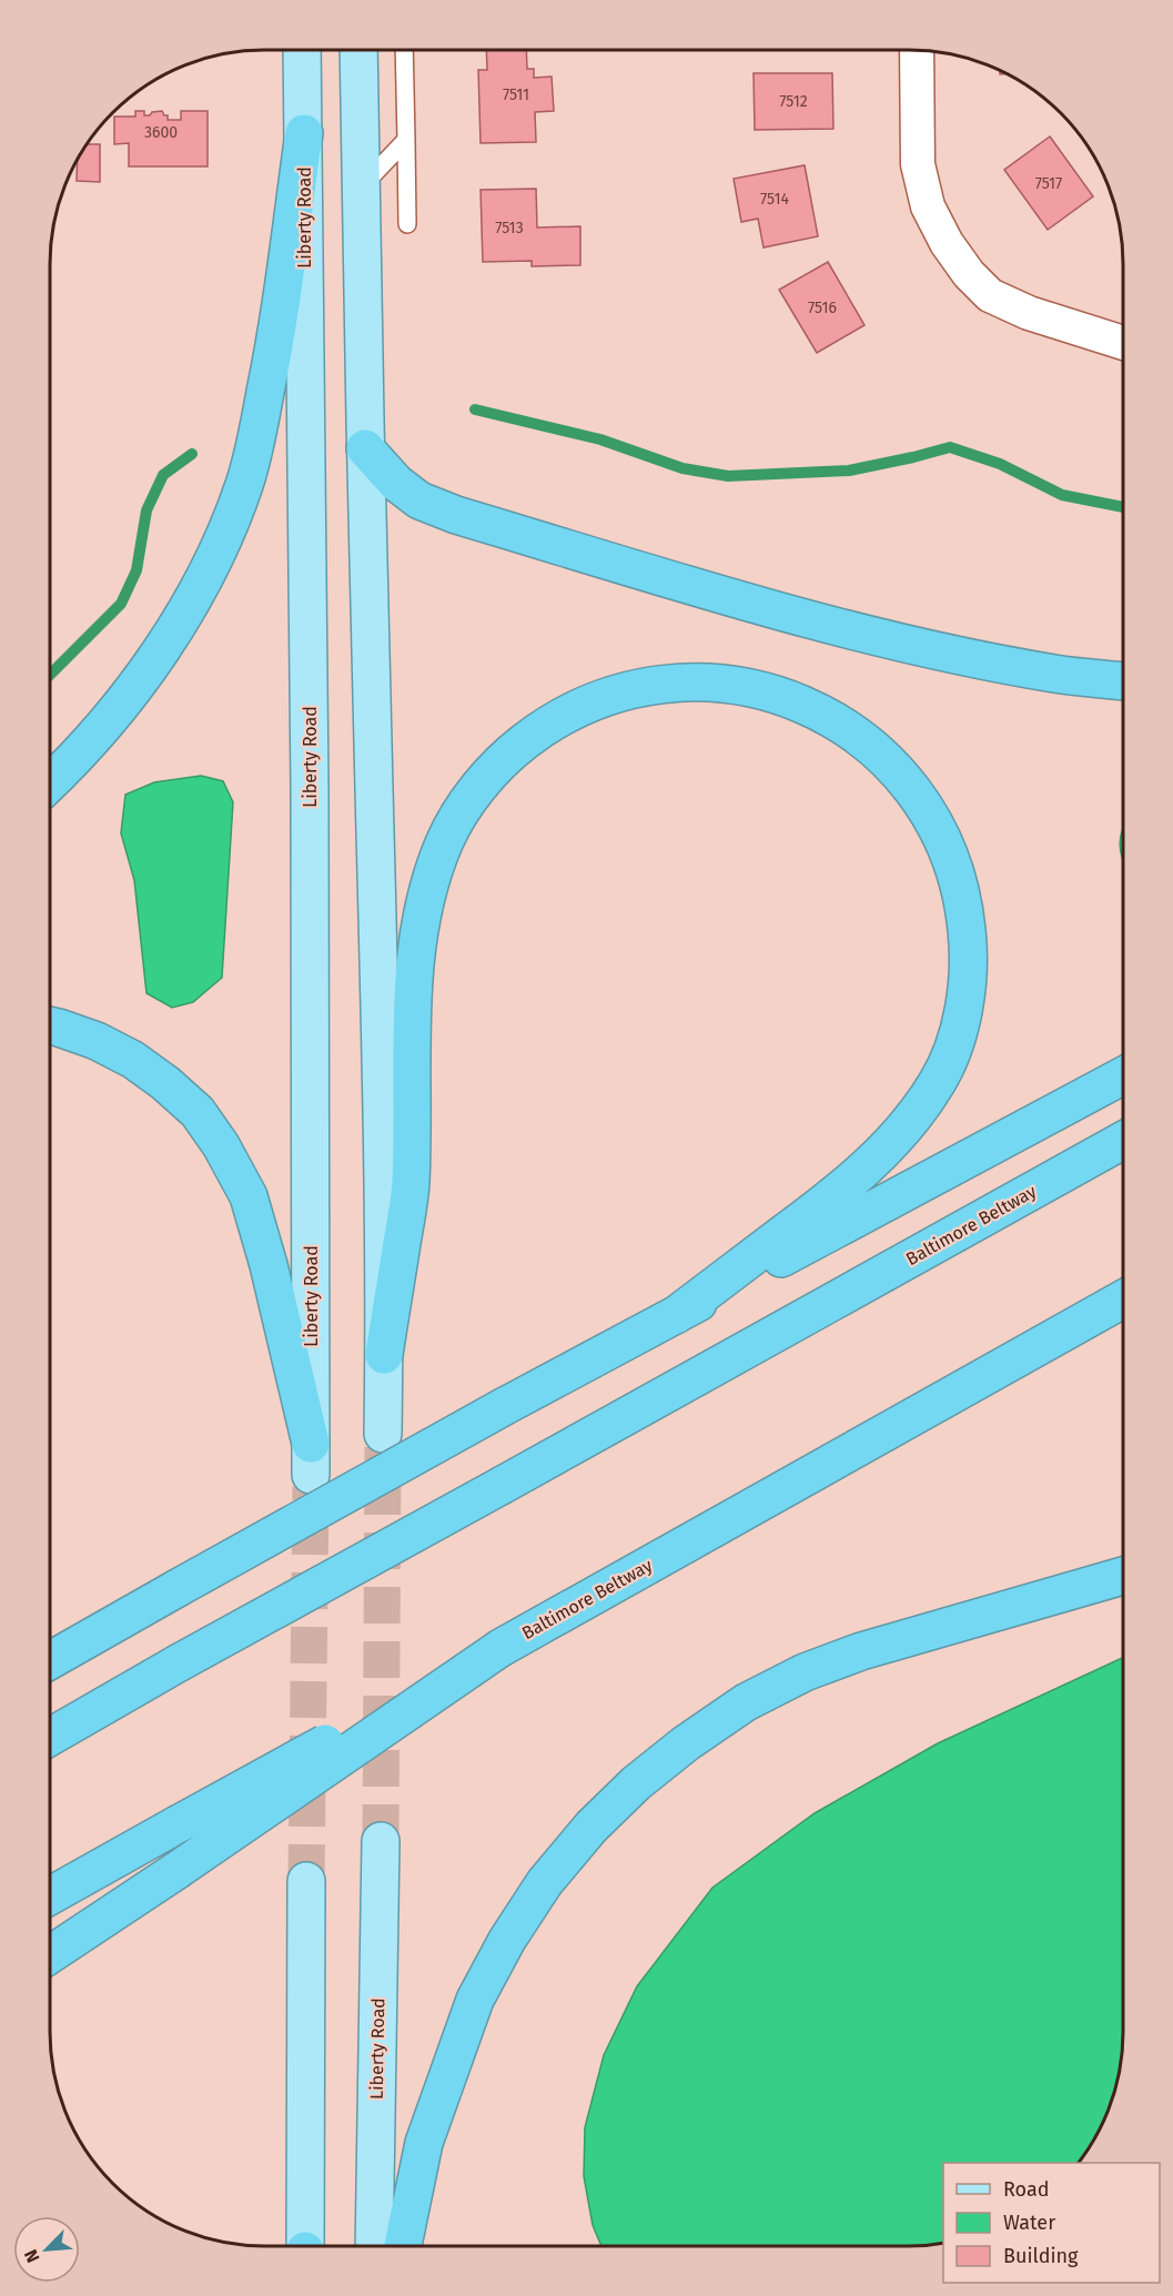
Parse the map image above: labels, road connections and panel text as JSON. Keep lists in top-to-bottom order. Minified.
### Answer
{"streets":{"highway":["Baltimore Beltway"],"main road":["Liberty Road"]},"house_numbers":["7511","7512","3600","7517","7514","7513","7516"],"legend":["Road","Water","Building"],"north":"bottom left"}
